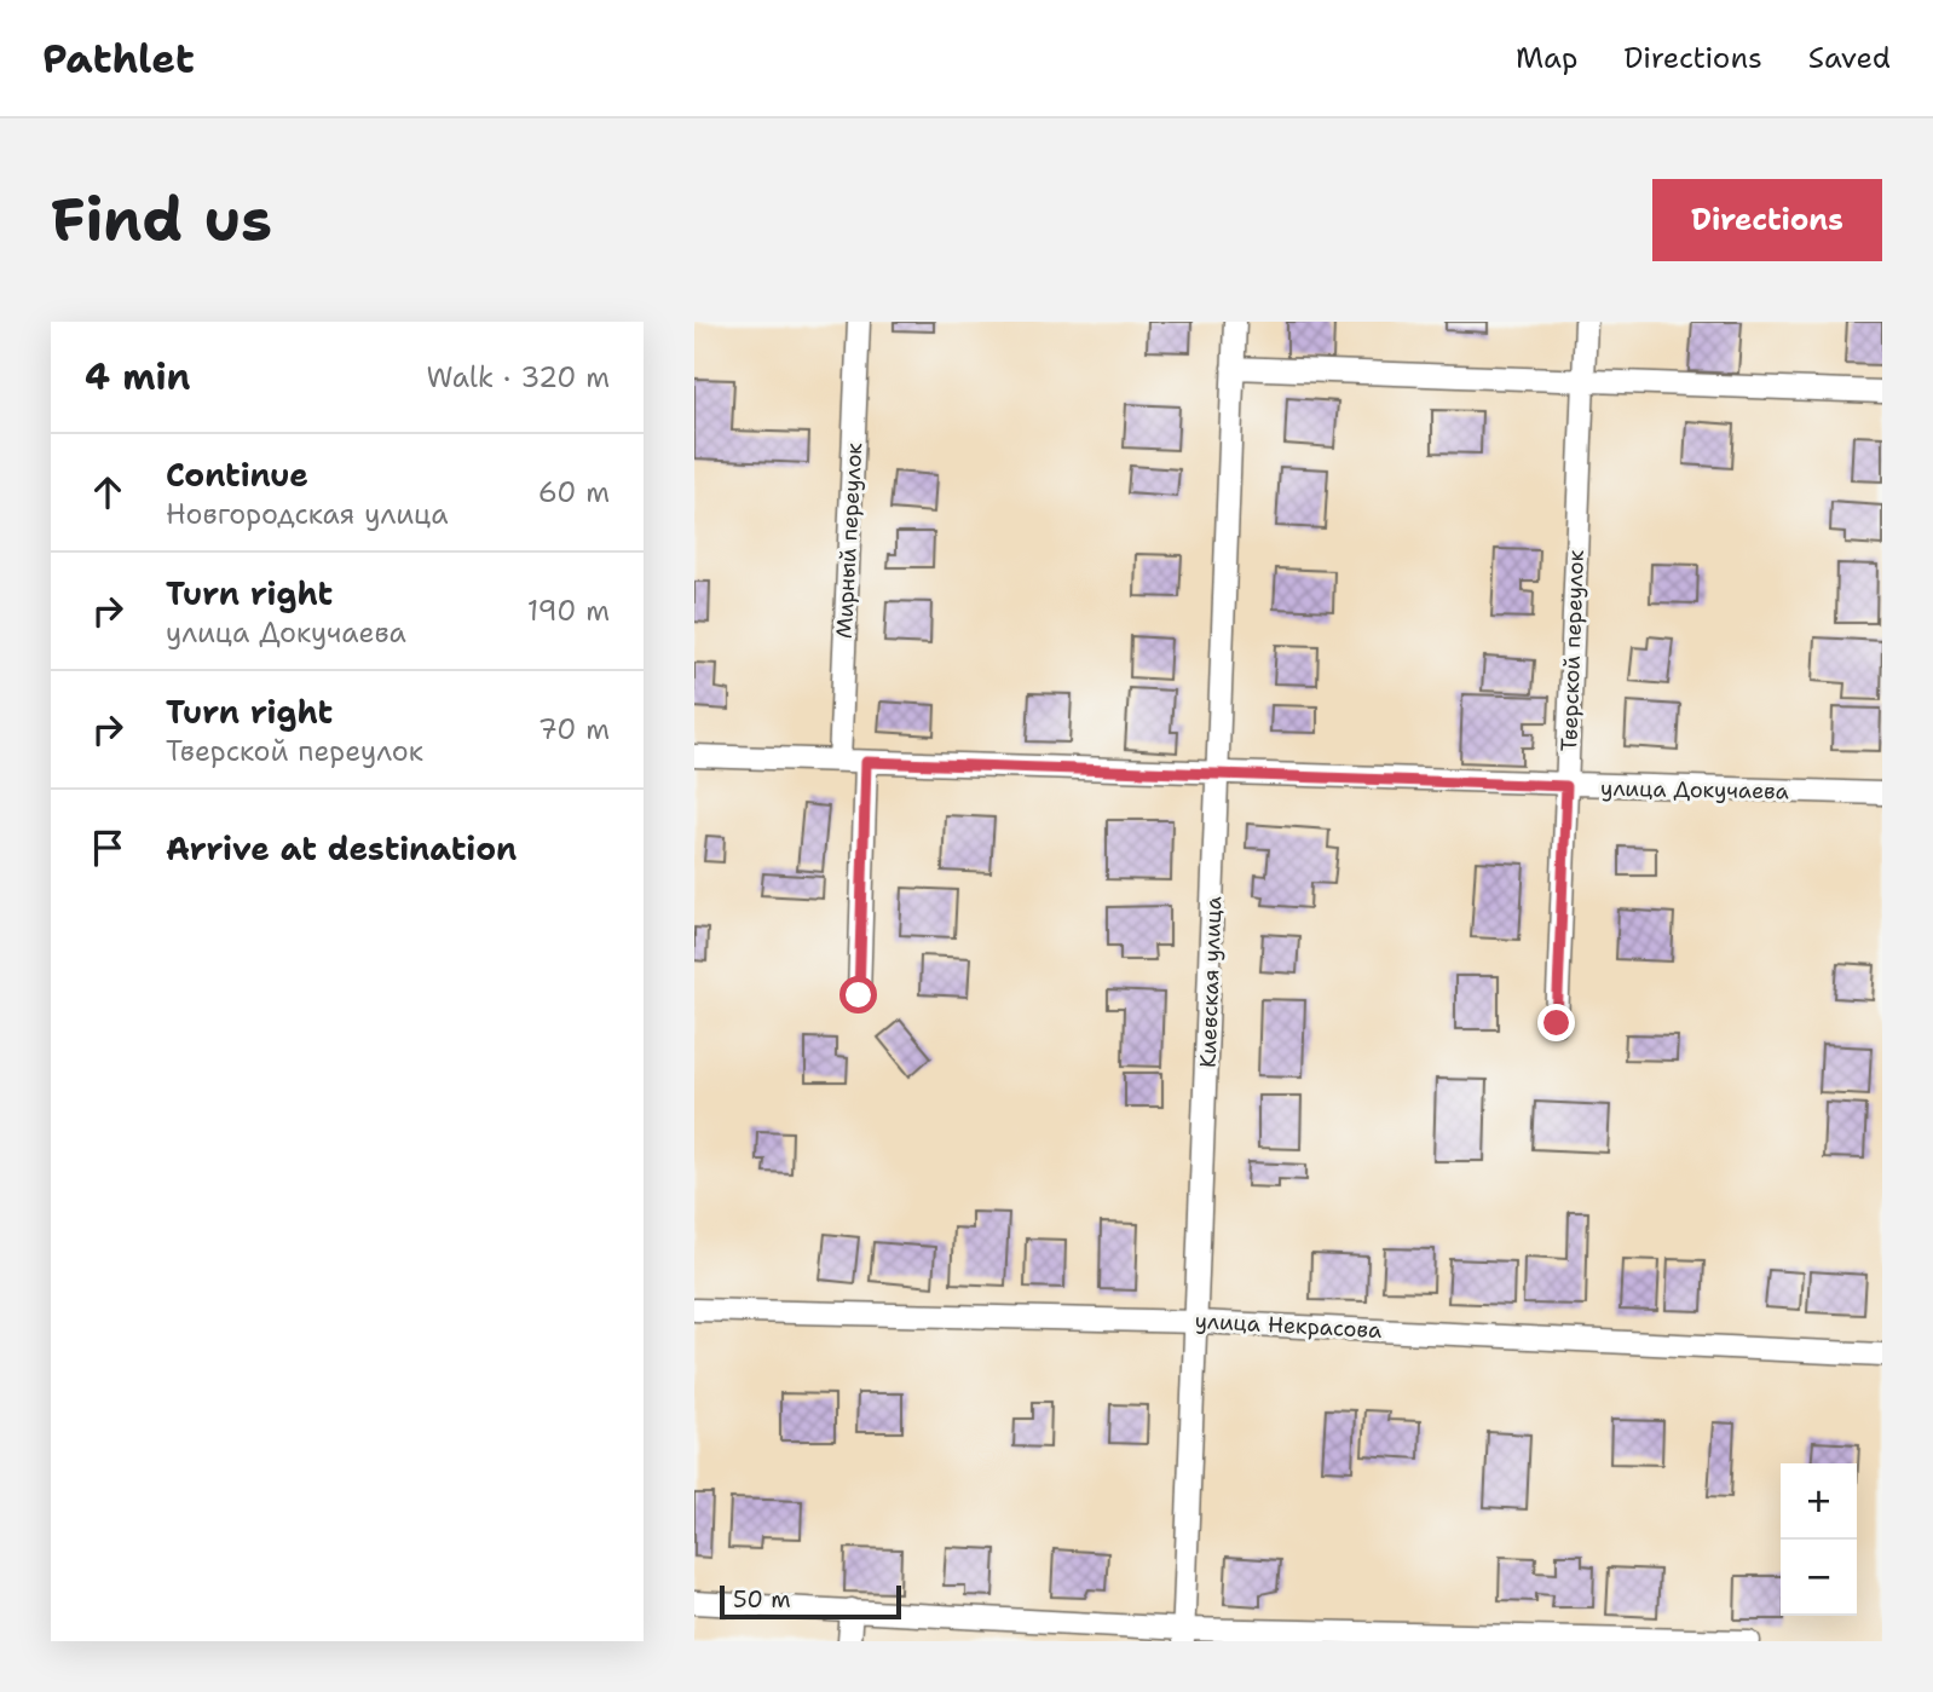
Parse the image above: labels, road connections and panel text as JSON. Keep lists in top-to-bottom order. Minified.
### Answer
{"streets":{"street":["Мирный переулок","Тверской переулок","улица Докучаева","Киевская улица","улица Некрасова"]},"crossings":[["Мирный переулок","улица Докучаева"],["Тверской переулок","улица Докучаева"],["улица Докучаева","Киевская улица"],["Киевская улица","улица Некрасова"]],"scale_bar":"50 m","page":{"header":"Pathlet","nav":["Map","Directions","Saved"],"buttons":"Directions","title":"Find us","heading":["4 min","Walk · 320 m"],"list":[["Continue","Новгородская улица","60 m"],["Turn right","улица Докучаева","190 m"],["Turn right","Тверской переулок","70 m"],"Arrive at destination"],"map_buttons":["+","−"],"scale":"50 m"}}
